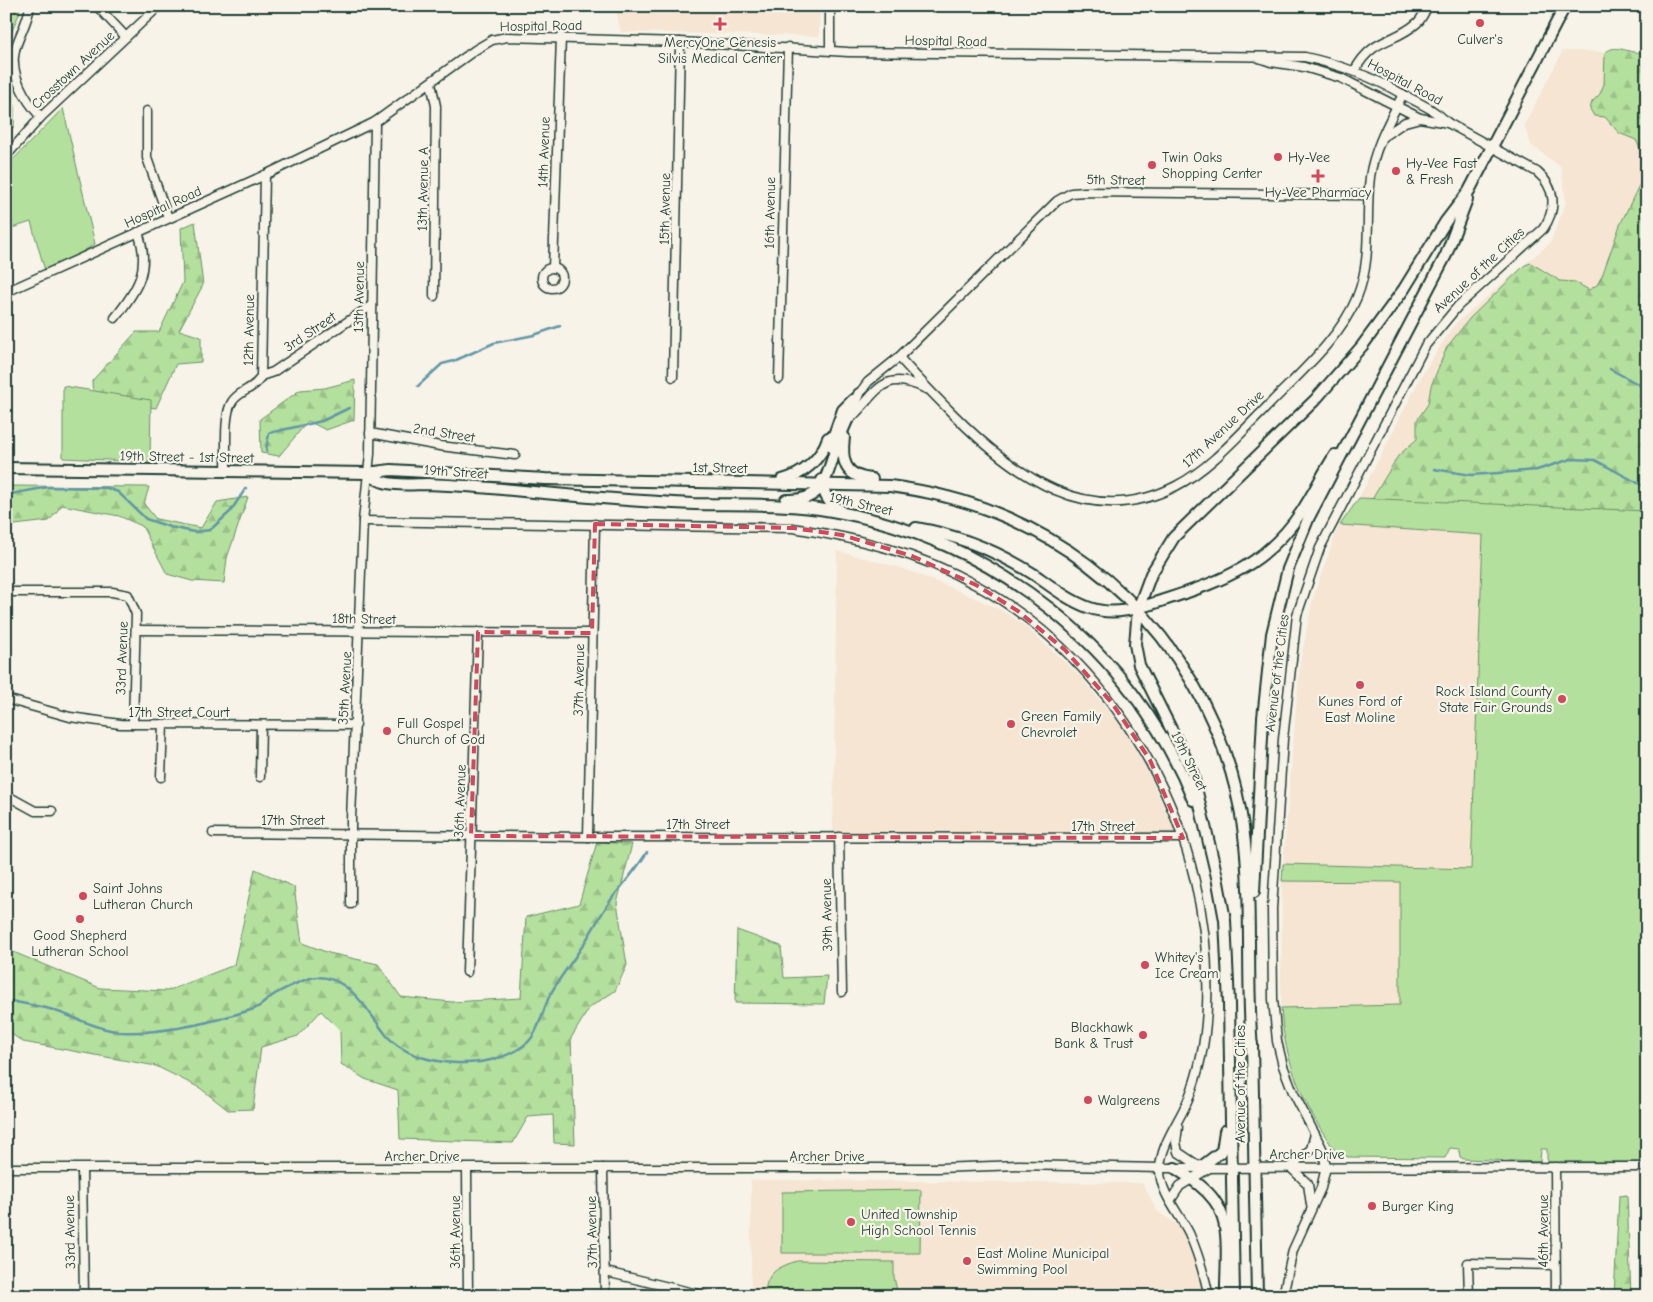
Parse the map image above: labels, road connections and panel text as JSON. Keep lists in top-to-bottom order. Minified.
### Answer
{"streets":{"main road":["Avenue of the Cities","19th Street - 1st Street","1st Street","19th Street"],"street":["Hospital Road","Crosstown Avenue","14th Avenue","5th Street","13th Avenue A","15th Avenue","16th Avenue","13th Avenue","12th Avenue","3rd Street","17th Avenue Drive","2nd Street","18th Street","33rd Avenue","37th Avenue","35th Avenue","17th Street Court","36th Avenue","17th Street","39th Avenue","Archer Drive","46th Avenue"]},"crossings":[["Hospital Road","14th Avenue"],["Hospital Road","13th Avenue A"],["Hospital Road","15th Avenue"],["Hospital Road","16th Avenue"],["Hospital Road","Avenue of the Cities"],["Hospital Road","13th Avenue"],["Hospital Road","12th Avenue"],["Hospital Road","17th Avenue Drive"],["5th Street","17th Avenue Drive"],["Avenue of the Cities","1st Street"],["Avenue of the Cities","19th Street"],["Avenue of the Cities","Archer Drive"],["13th Avenue","3rd Street"],["13th Avenue","2nd Street"],["13th Avenue","19th Street - 1st Street"],["13th Avenue","1st Street"],["13th Avenue","19th Street"],["13th Avenue","35th Avenue"],["12th Avenue","3rd Street"],["12th Avenue","19th Street - 1st Street"],["19th Street - 1st Street","1st Street"],["19th Street - 1st Street","19th Street"],["19th Street - 1st Street","35th Avenue"],["1st Street","19th Street"],["1st Street","35th Avenue"],["19th Street","35th Avenue"],["18th Street","33rd Avenue"],["18th Street","37th Avenue"],["18th Street","35th Avenue"],["18th Street","36th Avenue"],["33rd Avenue","17th Street Court"],["33rd Avenue","Archer Drive"],["37th Avenue","17th Street"],["37th Avenue","Archer Drive"],["35th Avenue","17th Street Court"],["35th Avenue","17th Street"],["36th Avenue","17th Street"],["36th Avenue","Archer Drive"],["17th Street","39th Avenue"],["Archer Drive","46th Avenue"]],"places":{"other":["Culver's","Hy-Vee","Twin Oaks Shopping Center","Hy-Vee Fast & Fresh","Kunes Ford of East Moline","Rock Island County State Fair Grounds","Green Family Chevrolet","Full Gospel Church of God","Saint Johns Lutheran Church","Good Shepherd Lutheran School","Whitey's Ice Cream","Blackhawk Bank & Trust","Walgreens","Burger King","United Township High School Tennis","East Moline Municipal Swimming Pool"],"health":["MercyOne Genesis Silvis Medical Center","Hy-Vee Pharmacy"]}}
